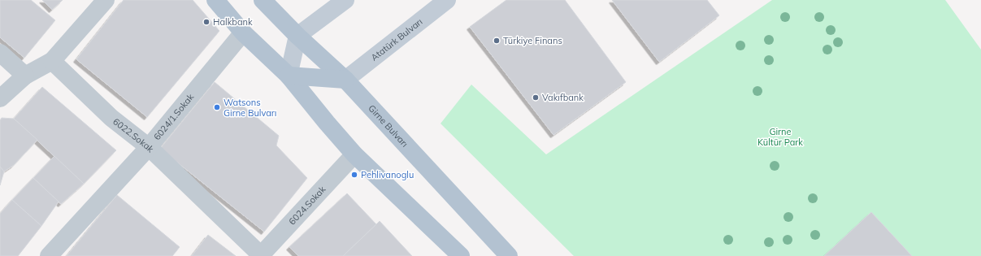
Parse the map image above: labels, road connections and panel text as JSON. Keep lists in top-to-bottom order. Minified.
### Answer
{"streets":{"main road":["Atatürk Bulvarı","Girne Bulvarı"],"street":["6024/1.Sokak","6022.Sokak","6024.Sokak"]},"crossings":[["Atatürk Bulvarı","Girne Bulvarı"],["6024/1.Sokak","6022.Sokak"],["6022.Sokak","6024.Sokak"]],"parks":["Girne Kültür Park"],"places":["Halkbank","Türkiye Finans","Vakıfbank","Watsons Girne Bulvarı","Pehlivanoglu"]}
